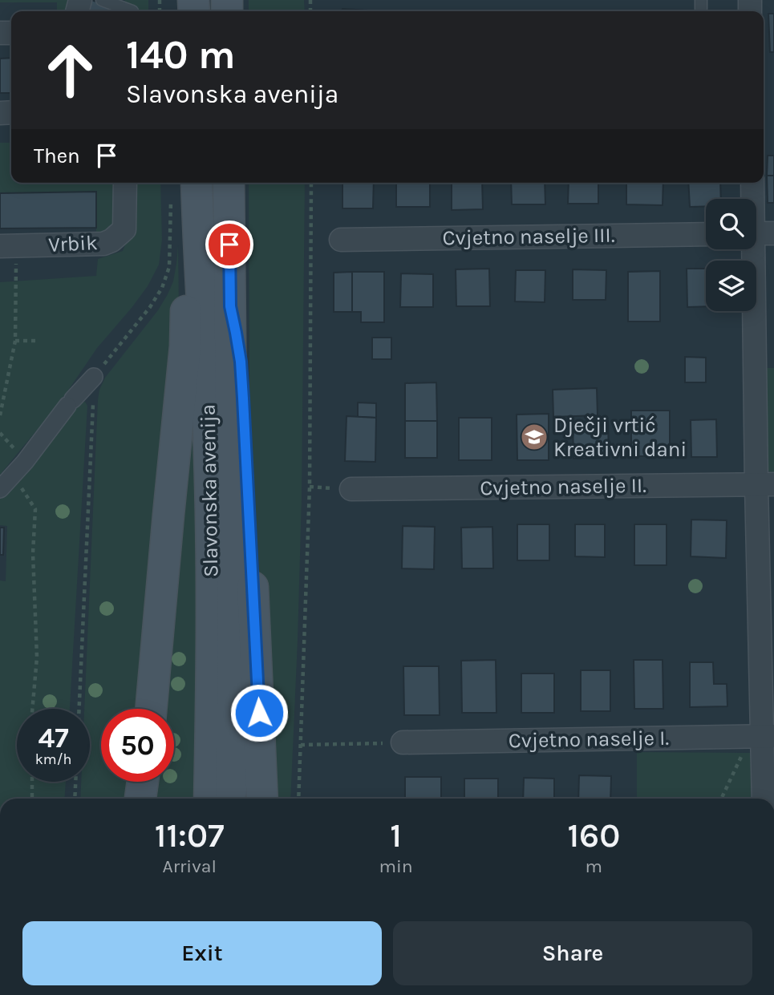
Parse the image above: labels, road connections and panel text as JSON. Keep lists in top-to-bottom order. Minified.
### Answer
{"streets":{"main road":["Slavonska avenija"],"street":["Cvjetno naselje III.","Vrbik","Cvjetno naselje II.","Cvjetno naselje I."]},"places":{"school or university":["Dječji vrtić Kreativni dani"]},"page":{"turn":["140 m","Slavonska avenija"],"then":"Then","speed":"47 km/h","limit":"50","eta":["11:07","Arrival","1","min","160","m"],"buttons":["Exit","Share"]}}
